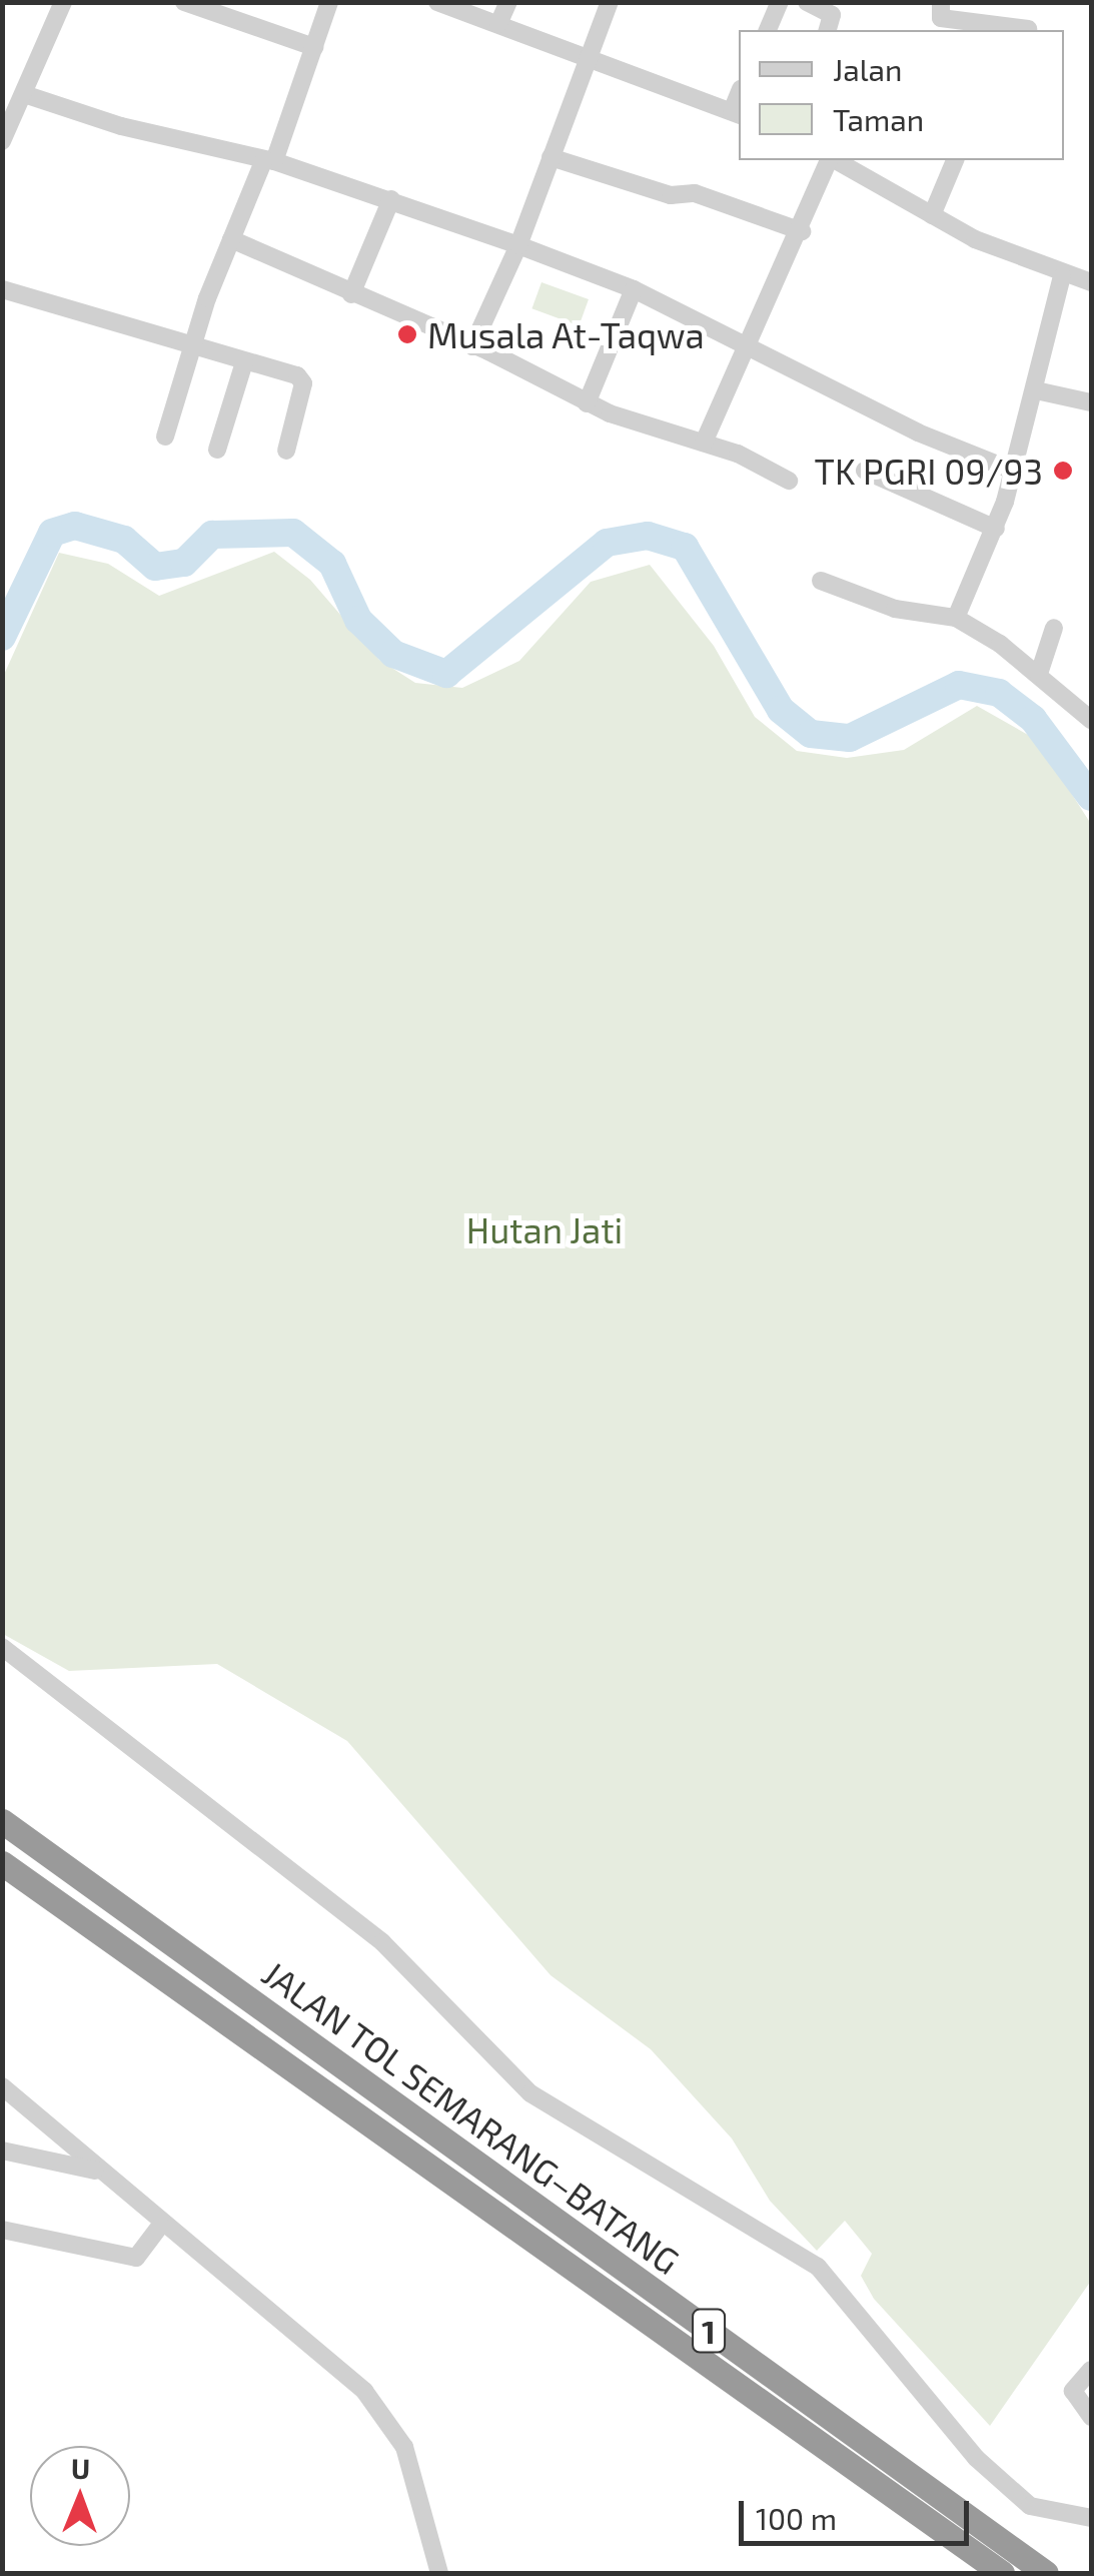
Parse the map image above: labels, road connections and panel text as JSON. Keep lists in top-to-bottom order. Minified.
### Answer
{"streets":{"highway":["JALAN TOL SEMARANG–BATANG","1"]},"parks":["Hutan Jati"],"places":["Musala At-Taqwa","TK PGRI 09/93"],"legend":["Jalan","Taman"],"scale_bar":"100 m","north":"top"}
